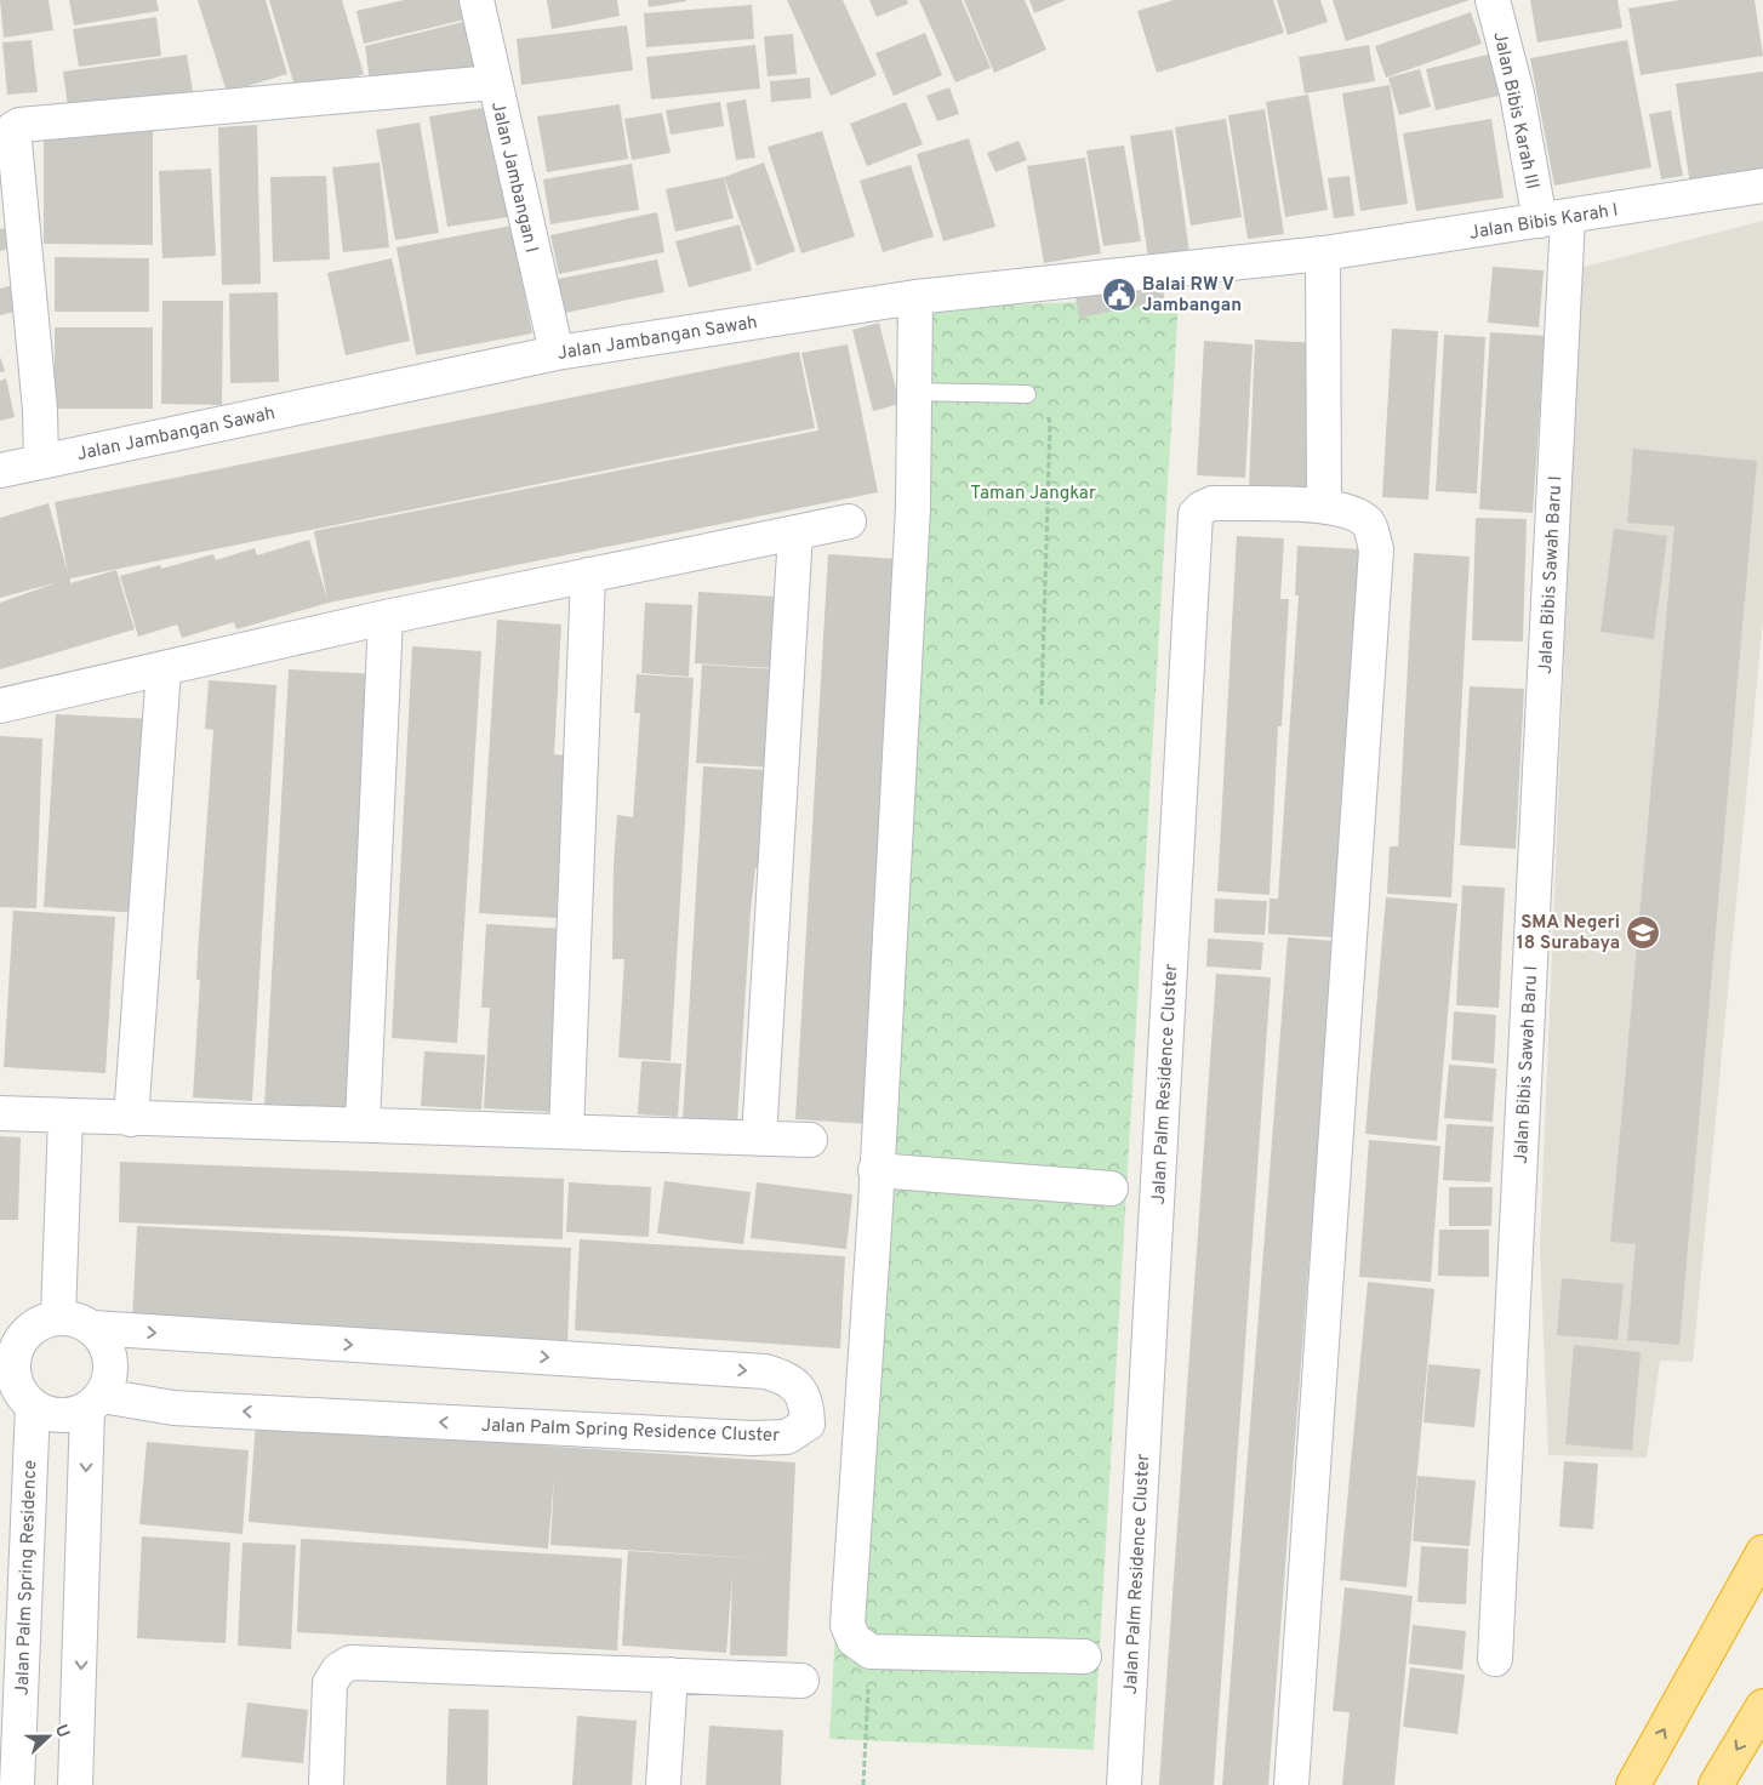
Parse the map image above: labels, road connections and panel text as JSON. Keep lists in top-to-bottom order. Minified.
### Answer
{"streets":{"street":["Jalan Bibis Karah III","Jalan Jambangan I","Jalan Bibis Karah I","Jalan Jambangan Sawah","Jalan Bibis Sawah Baru I","Jalan Palm Residence Cluster","Jalan Palm Spring Residence Cluster","Jalan Palm Spring Residence"]},"crossings":[["Jalan Bibis Karah III","Jalan Bibis Karah I"],["Jalan Bibis Karah III","Jalan Bibis Sawah Baru I"],["Jalan Jambangan I","Jalan Jambangan Sawah"],["Jalan Bibis Karah I","Jalan Jambangan Sawah"],["Jalan Bibis Karah I","Jalan Bibis Sawah Baru I"],["Jalan Palm Spring Residence Cluster","Jalan Palm Spring Residence"]],"parks":["Taman Jangkar"],"places":{"public building":["Balai RW V Jambangan"],"school or university":["SMA Negeri 18 Surabaya"]},"north":"right"}
